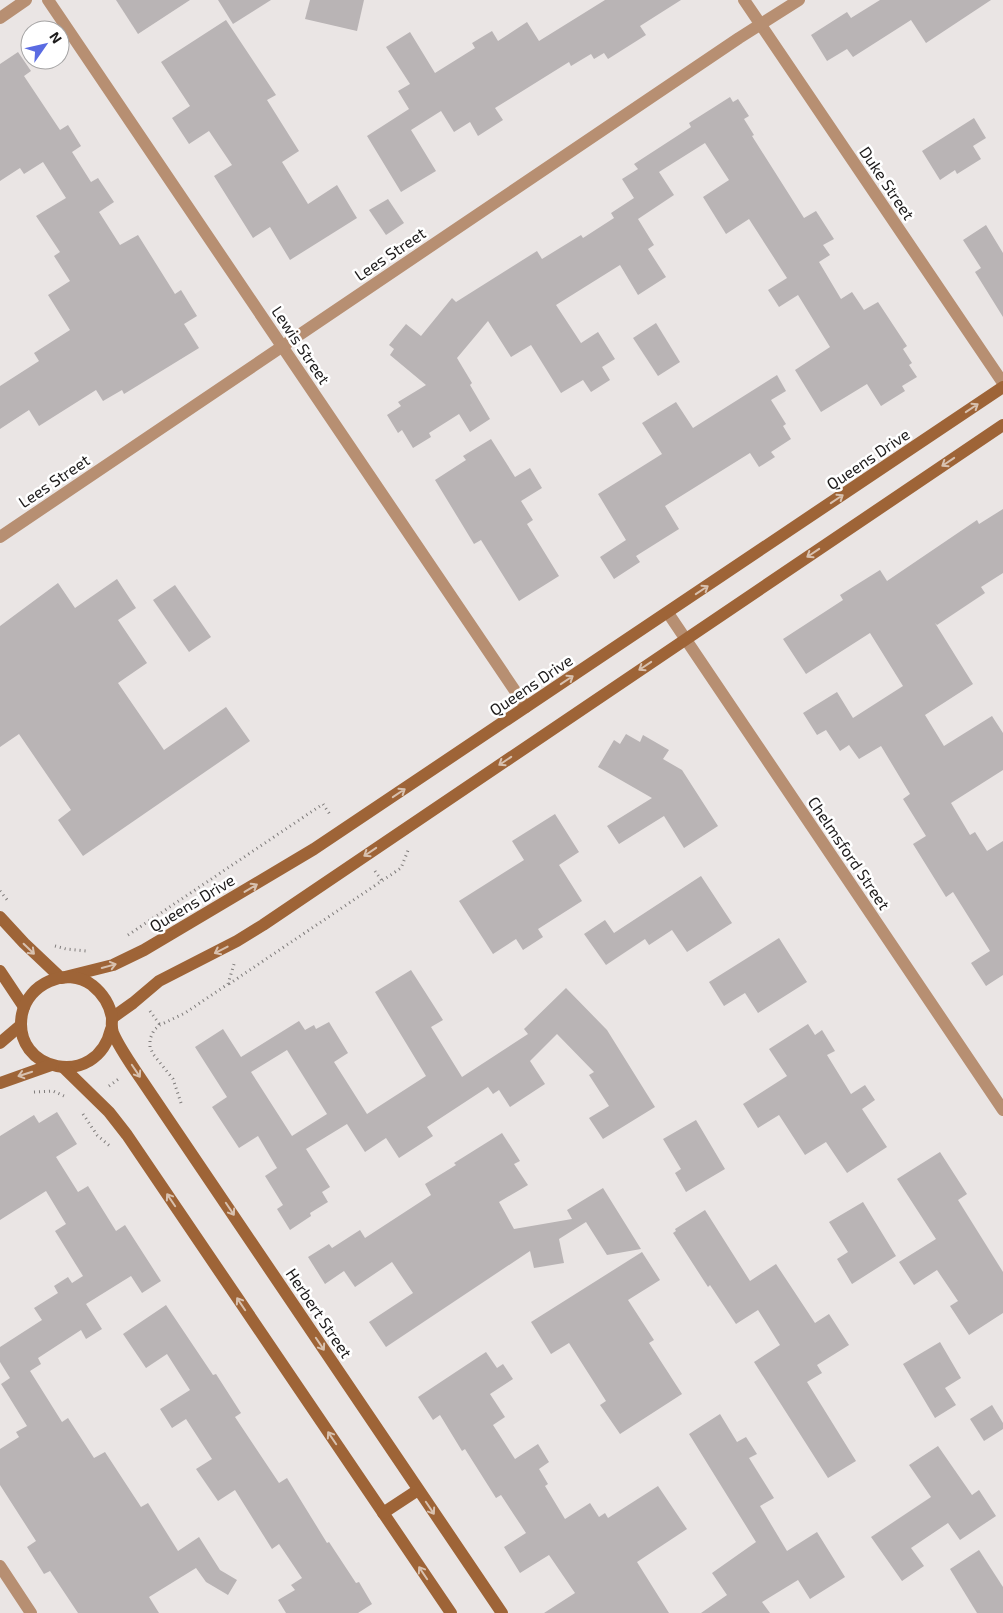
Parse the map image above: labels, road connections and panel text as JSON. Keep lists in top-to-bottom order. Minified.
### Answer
{"streets":{"main road":["Queens Drive","Herbert Street"],"street":["Duke Street","Lees Street","Lewis Street","Chelmsford Street"]},"crossings":[["Duke Street","Lees Street"],["Lees Street","Lewis Street"],["Lewis Street","Queens Drive"],["Queens Drive","Chelmsford Street"],["Queens Drive","Herbert Street"]],"north":"top right"}
